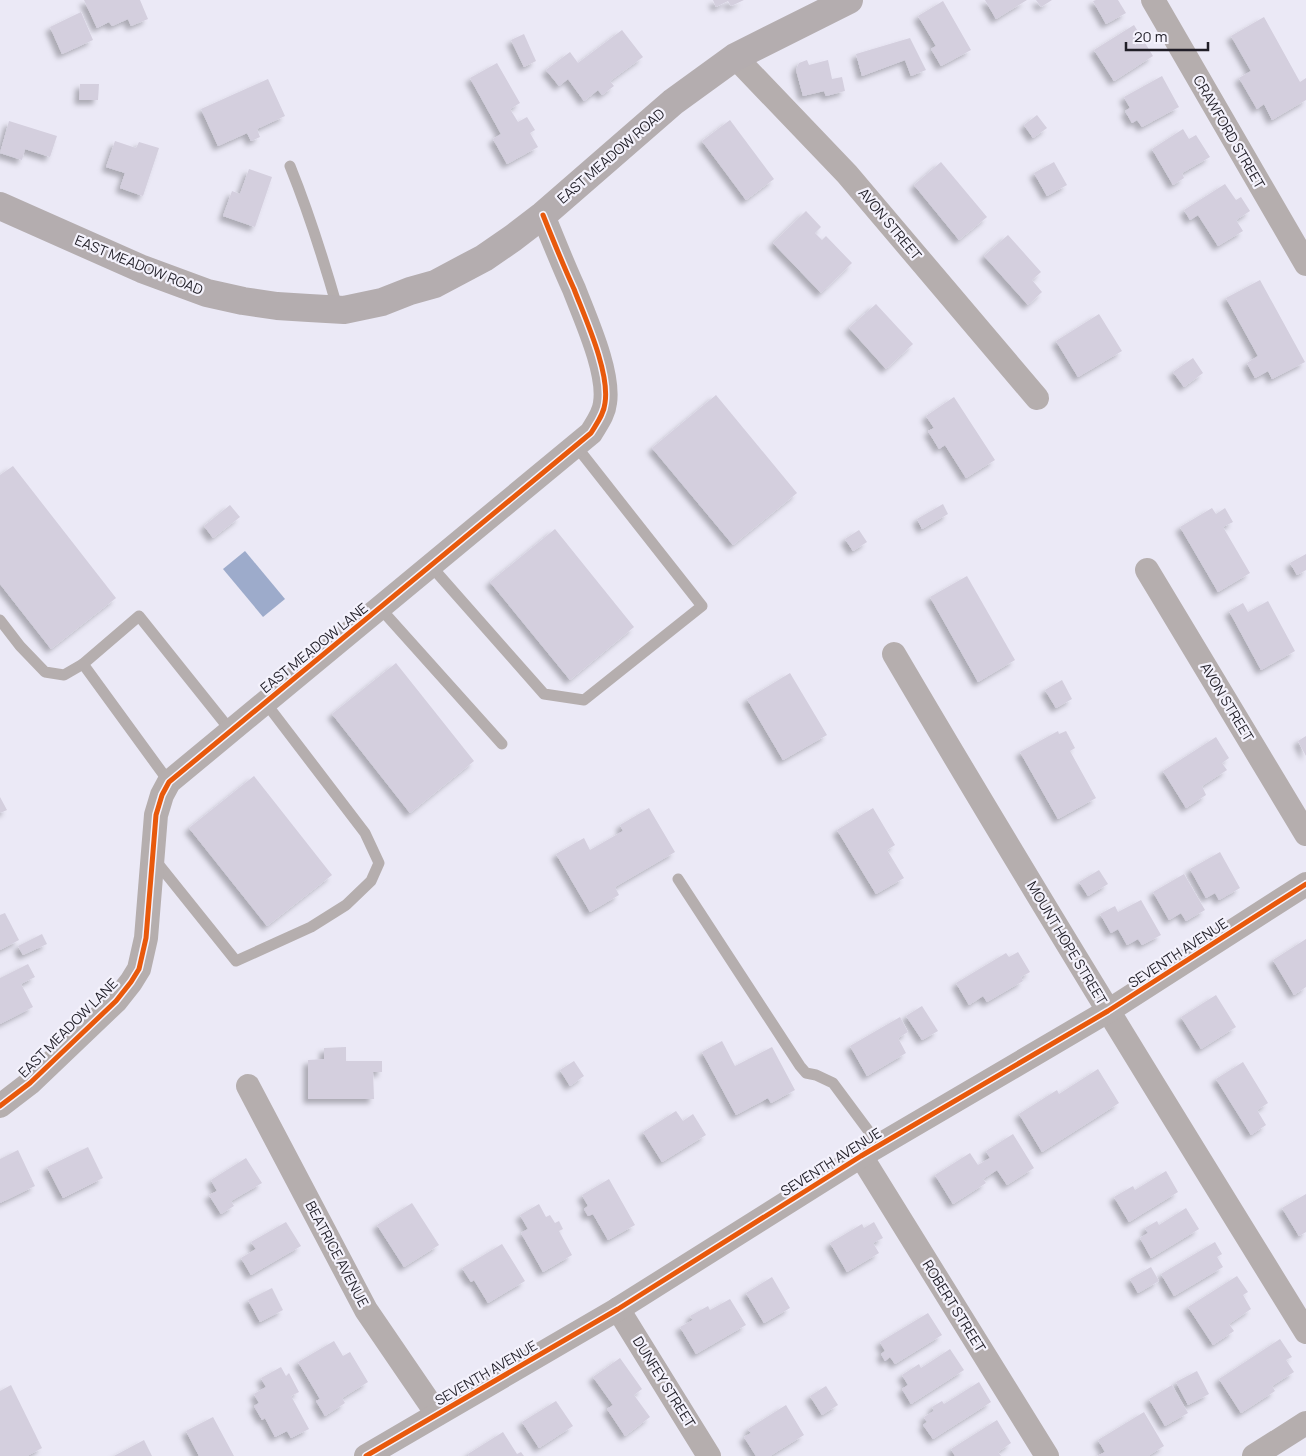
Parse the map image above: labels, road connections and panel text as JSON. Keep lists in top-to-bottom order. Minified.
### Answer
{"streets":{"street":["CRAWFORD STREET","EAST MEADOW ROAD","AVON STREET","EAST MEADOW LANE","MOUNT HOPE STREET","SEVENTH AVENUE","BEATRICE AVENUE","ROBERT STREET","DUNFEY STREET"]},"crossings":[["EAST MEADOW ROAD","AVON STREET"],["EAST MEADOW ROAD","EAST MEADOW LANE"],["MOUNT HOPE STREET","SEVENTH AVENUE"],["SEVENTH AVENUE","BEATRICE AVENUE"],["SEVENTH AVENUE","ROBERT STREET"],["SEVENTH AVENUE","DUNFEY STREET"]],"scale_bar":"20 m"}
